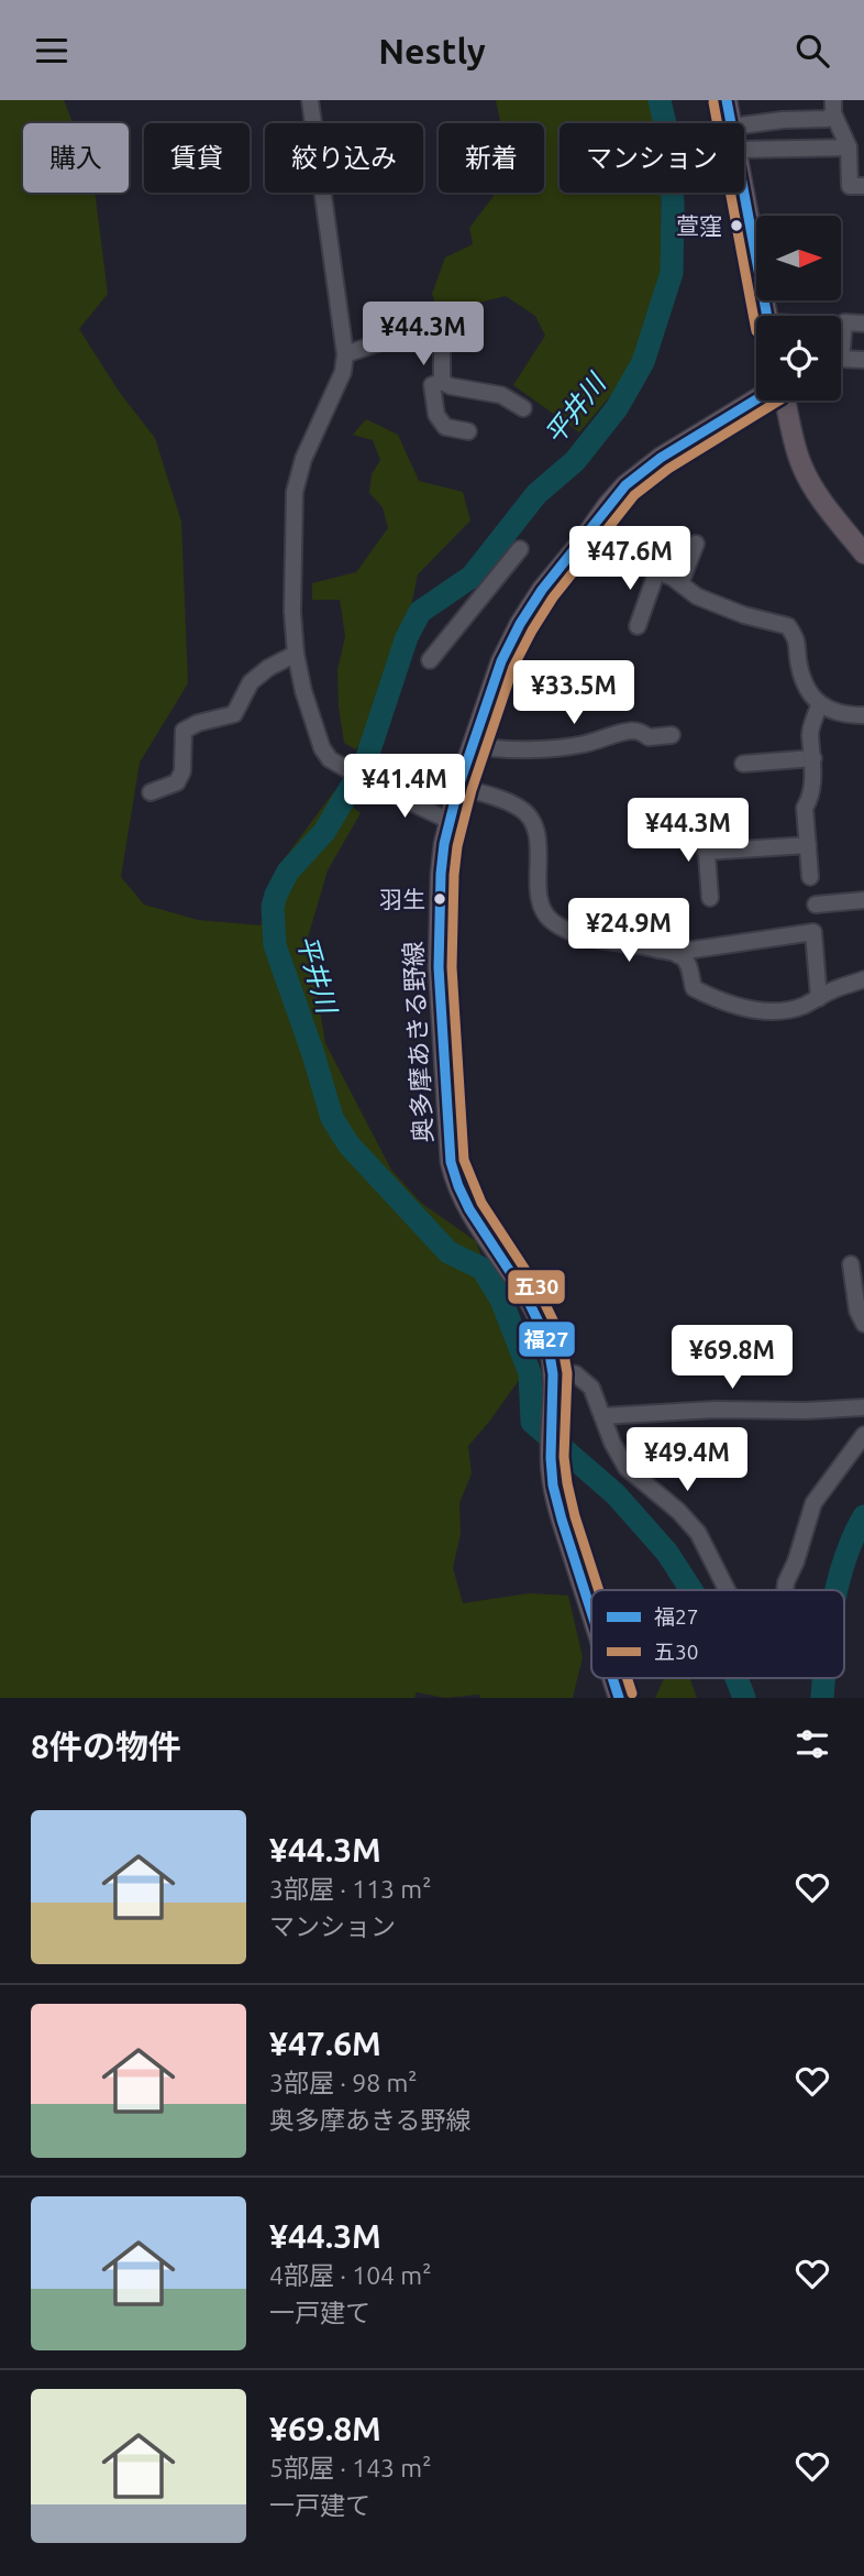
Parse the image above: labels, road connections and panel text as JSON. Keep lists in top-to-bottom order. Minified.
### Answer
{"streets":{"main road":["奥多摩あきる野線"]},"water":["平井川"],"places":["萱窪","羽生"],"lines":["transit line 福27","transit line 五30"],"legend":["福27","五30"],"north":"right","page":{"header":"Nestly","chip":["購入","賃貸","絞り込み","新着","マンション"],"price":["¥44.3M","¥47.6M","¥33.5M","¥41.4M","¥44.3M","¥24.9M","¥69.8M","¥49.4M"],"heading":"8件の物件","list":[{"name":"¥44.3M","note":"3部屋 · 113 m² · マンション"},{"name":"¥47.6M","note":"3部屋 · 98 m² · 奥多摩あきる野線"},{"name":"¥44.3M","note":"4部屋 · 104 m² · 一戸建て"},{"name":"¥69.8M","note":"5部屋 · 143 m² · 一戸建て"}]}}
